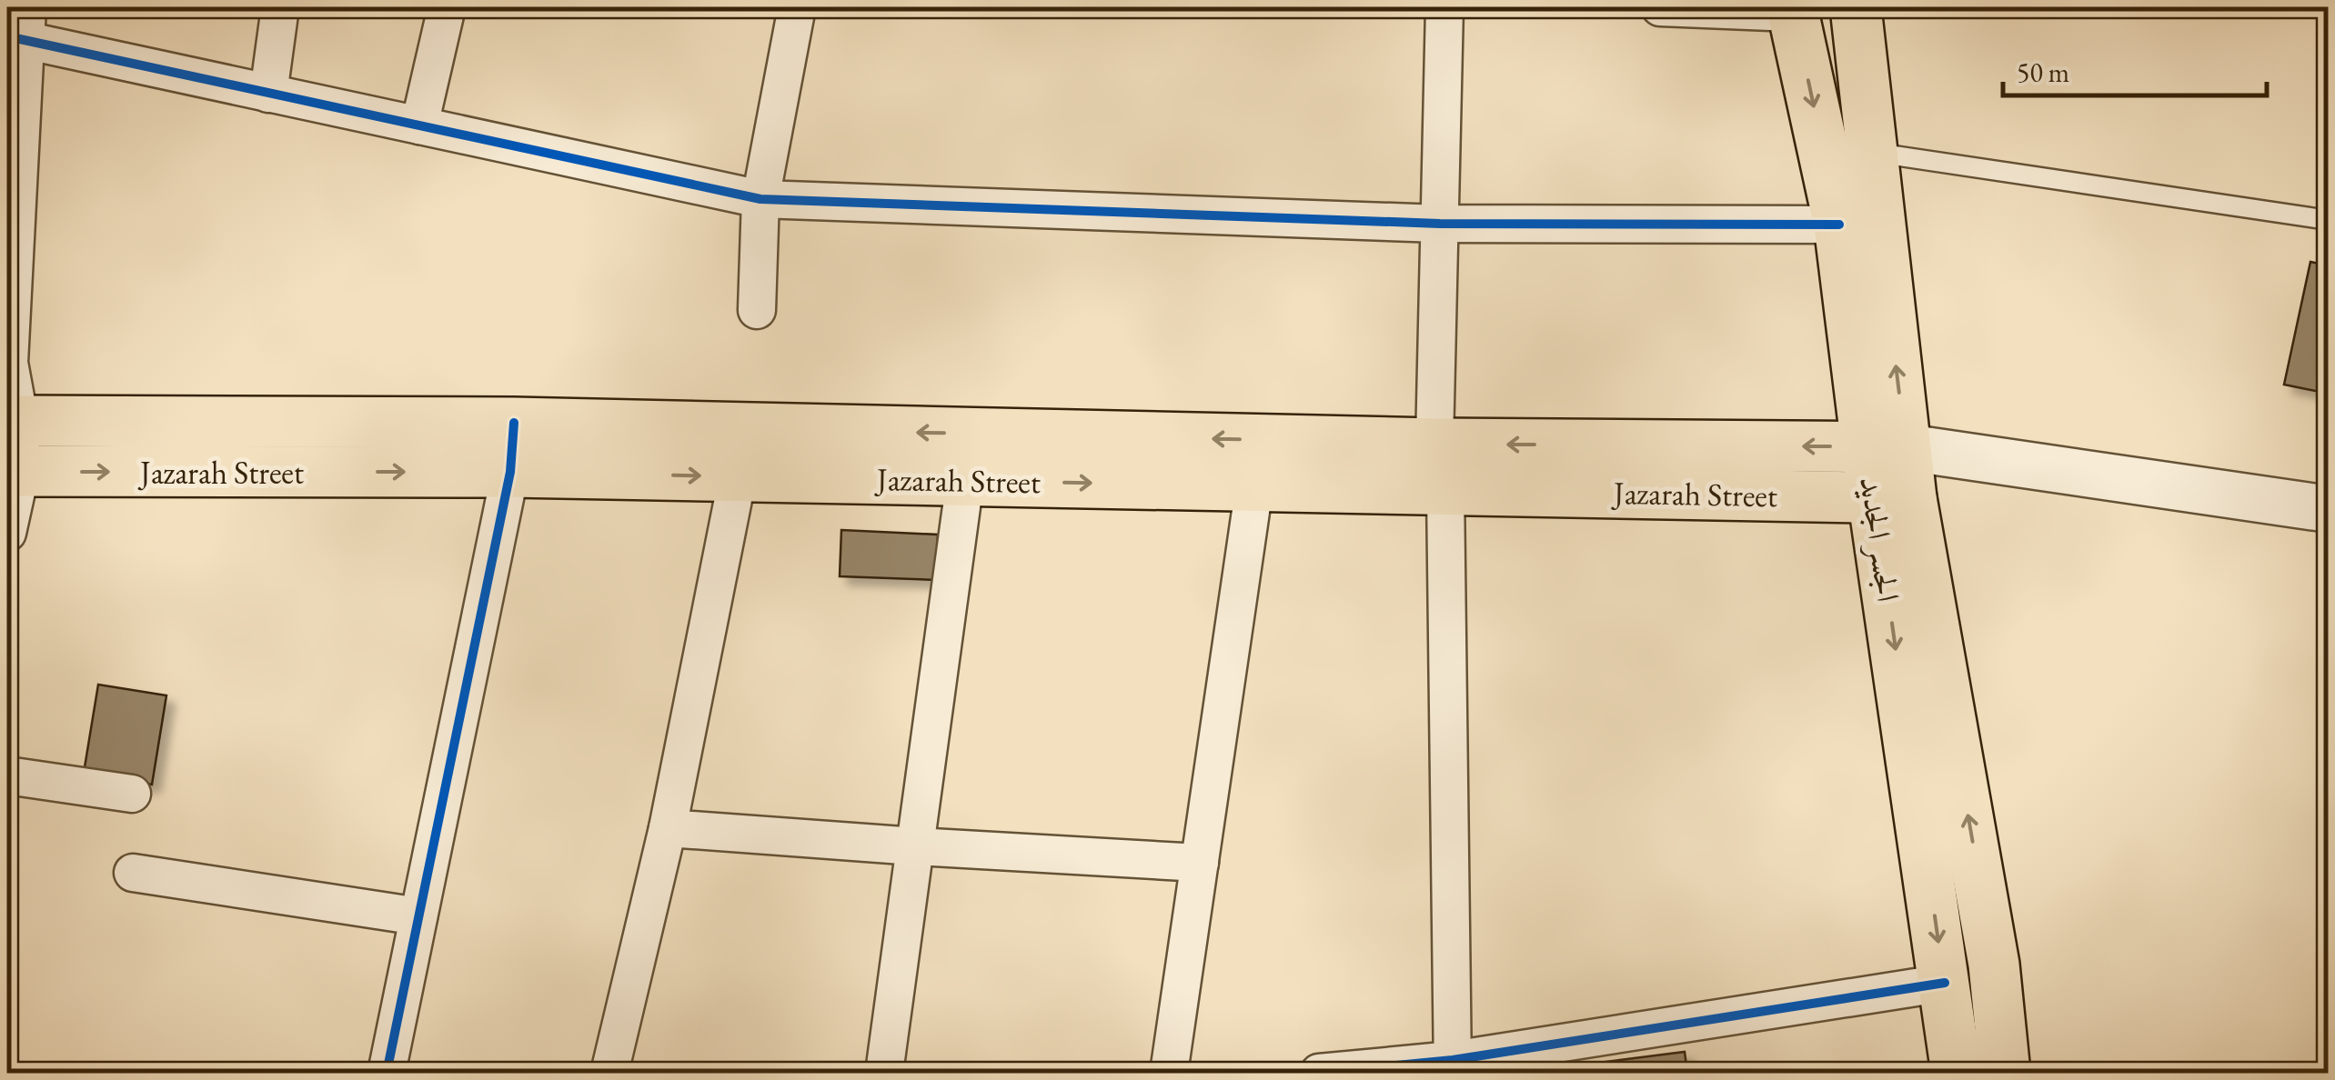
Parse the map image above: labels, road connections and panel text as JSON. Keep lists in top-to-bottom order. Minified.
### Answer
{"streets":{"main road":["Jazarah Street","الجسر الجديد"]},"crossings":[["Jazarah Street","الجسر الجديد"]],"scale_bar":"50 m"}
